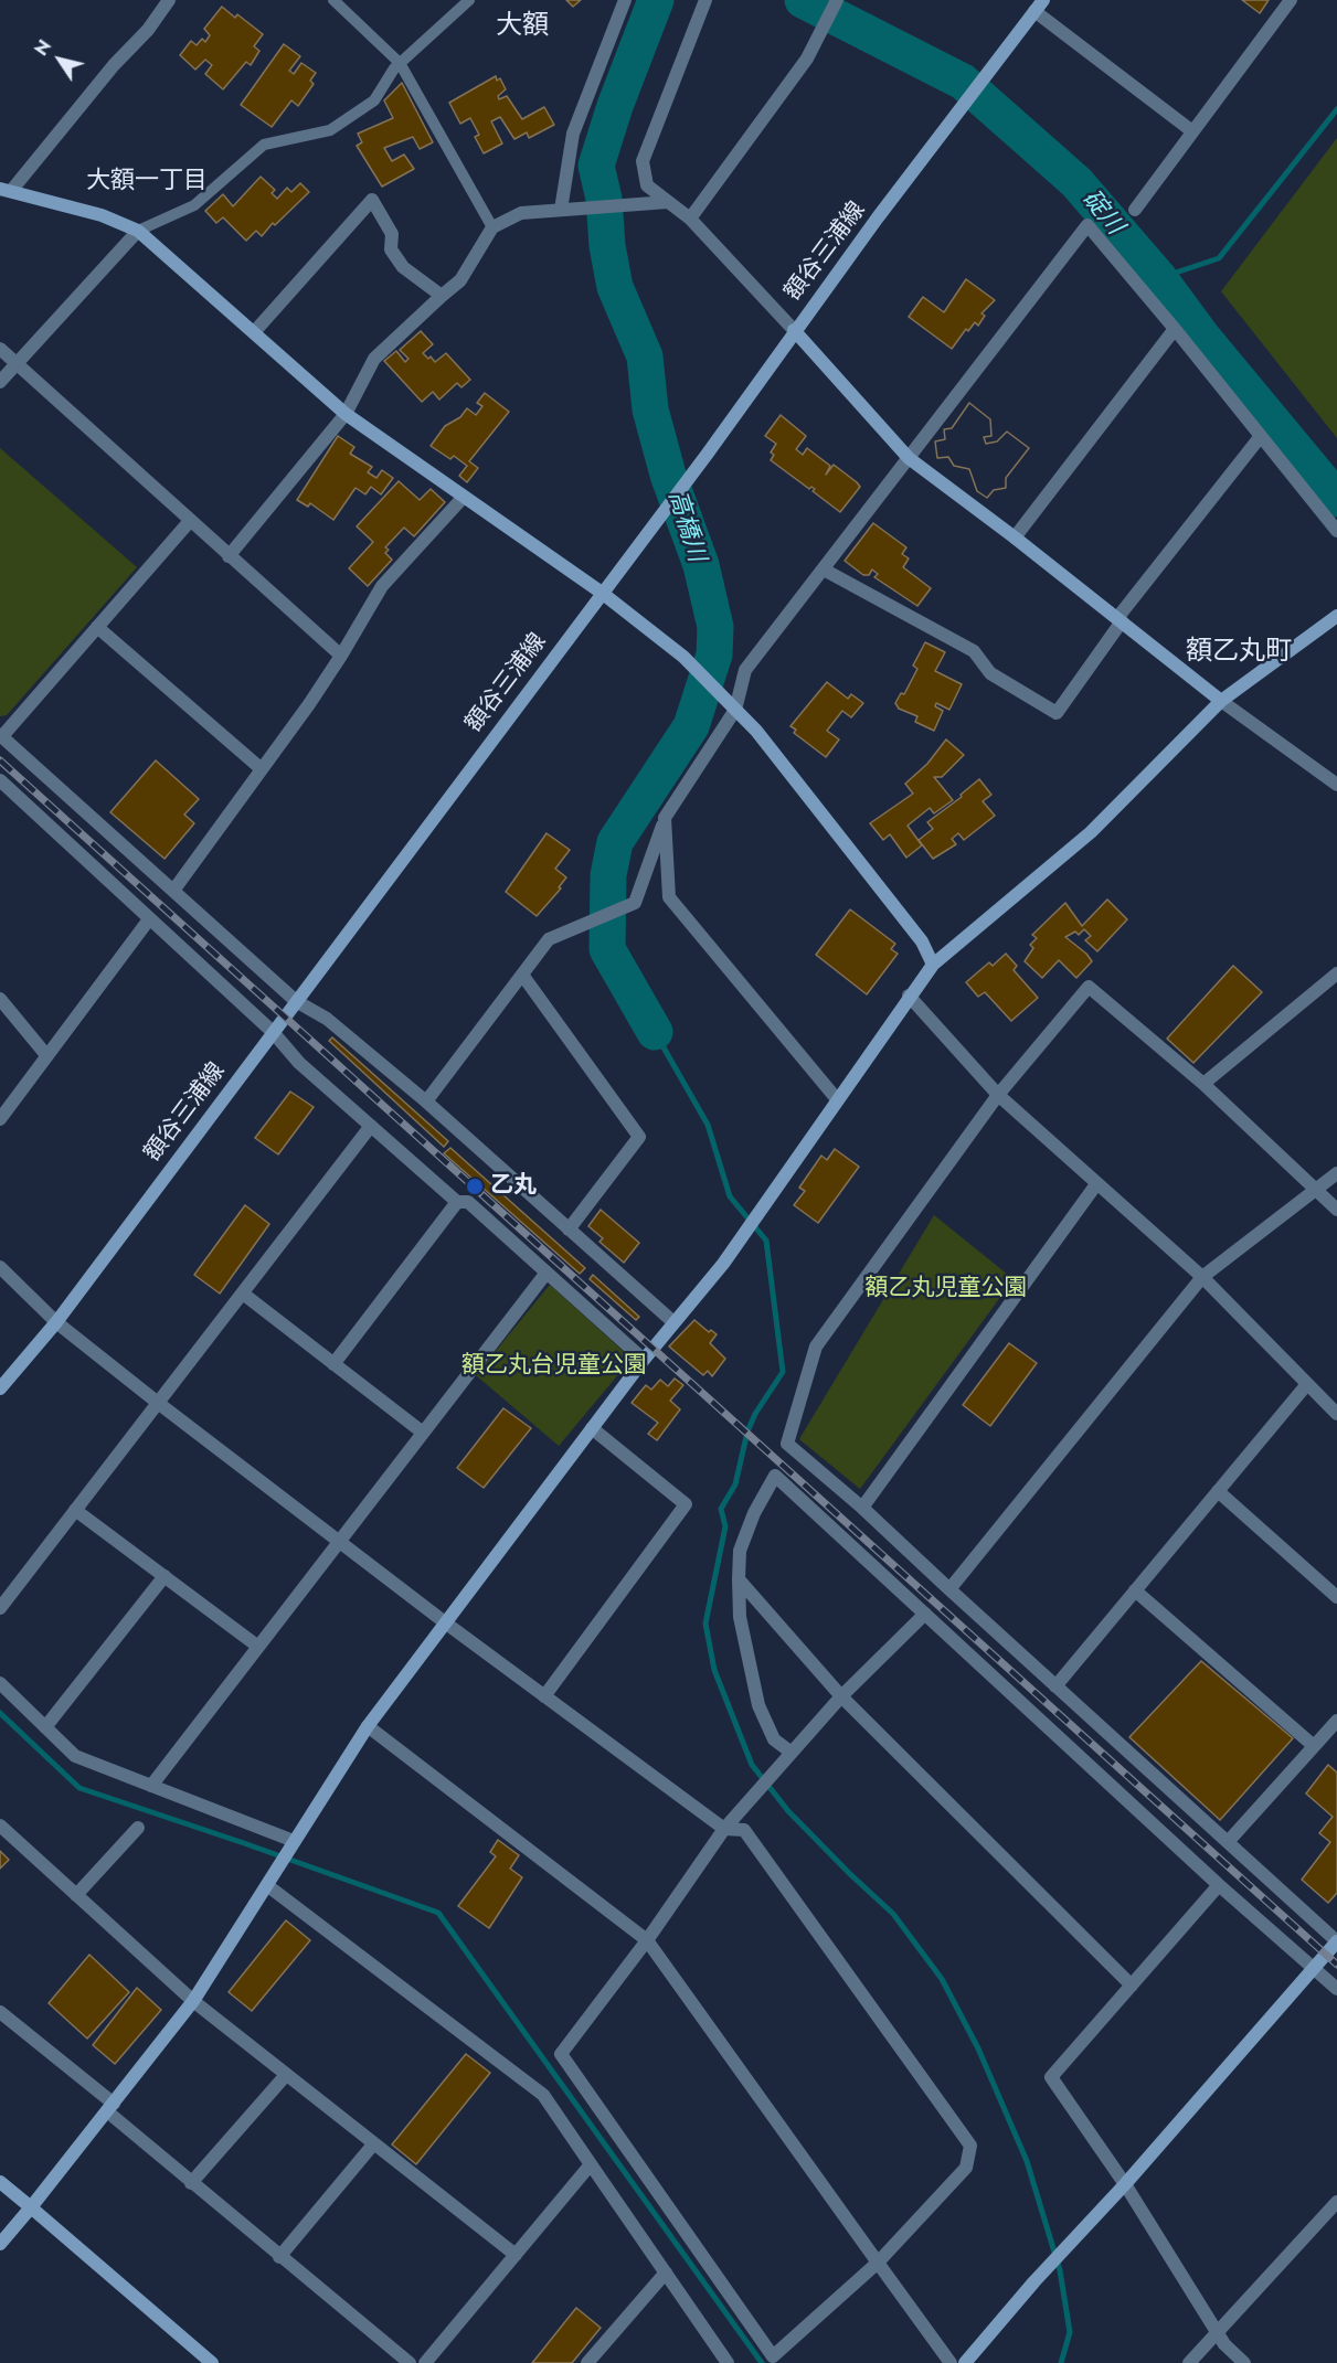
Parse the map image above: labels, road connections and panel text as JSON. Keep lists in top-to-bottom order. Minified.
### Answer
{"streets":{"street":["額谷三浦線"]},"districts":["大額","大額一丁目","額乙丸町"],"water":["碇川","高橋川"],"parks":["額乙丸児童公園","額乙丸台児童公園"],"places":["乙丸"],"north":"top left"}
